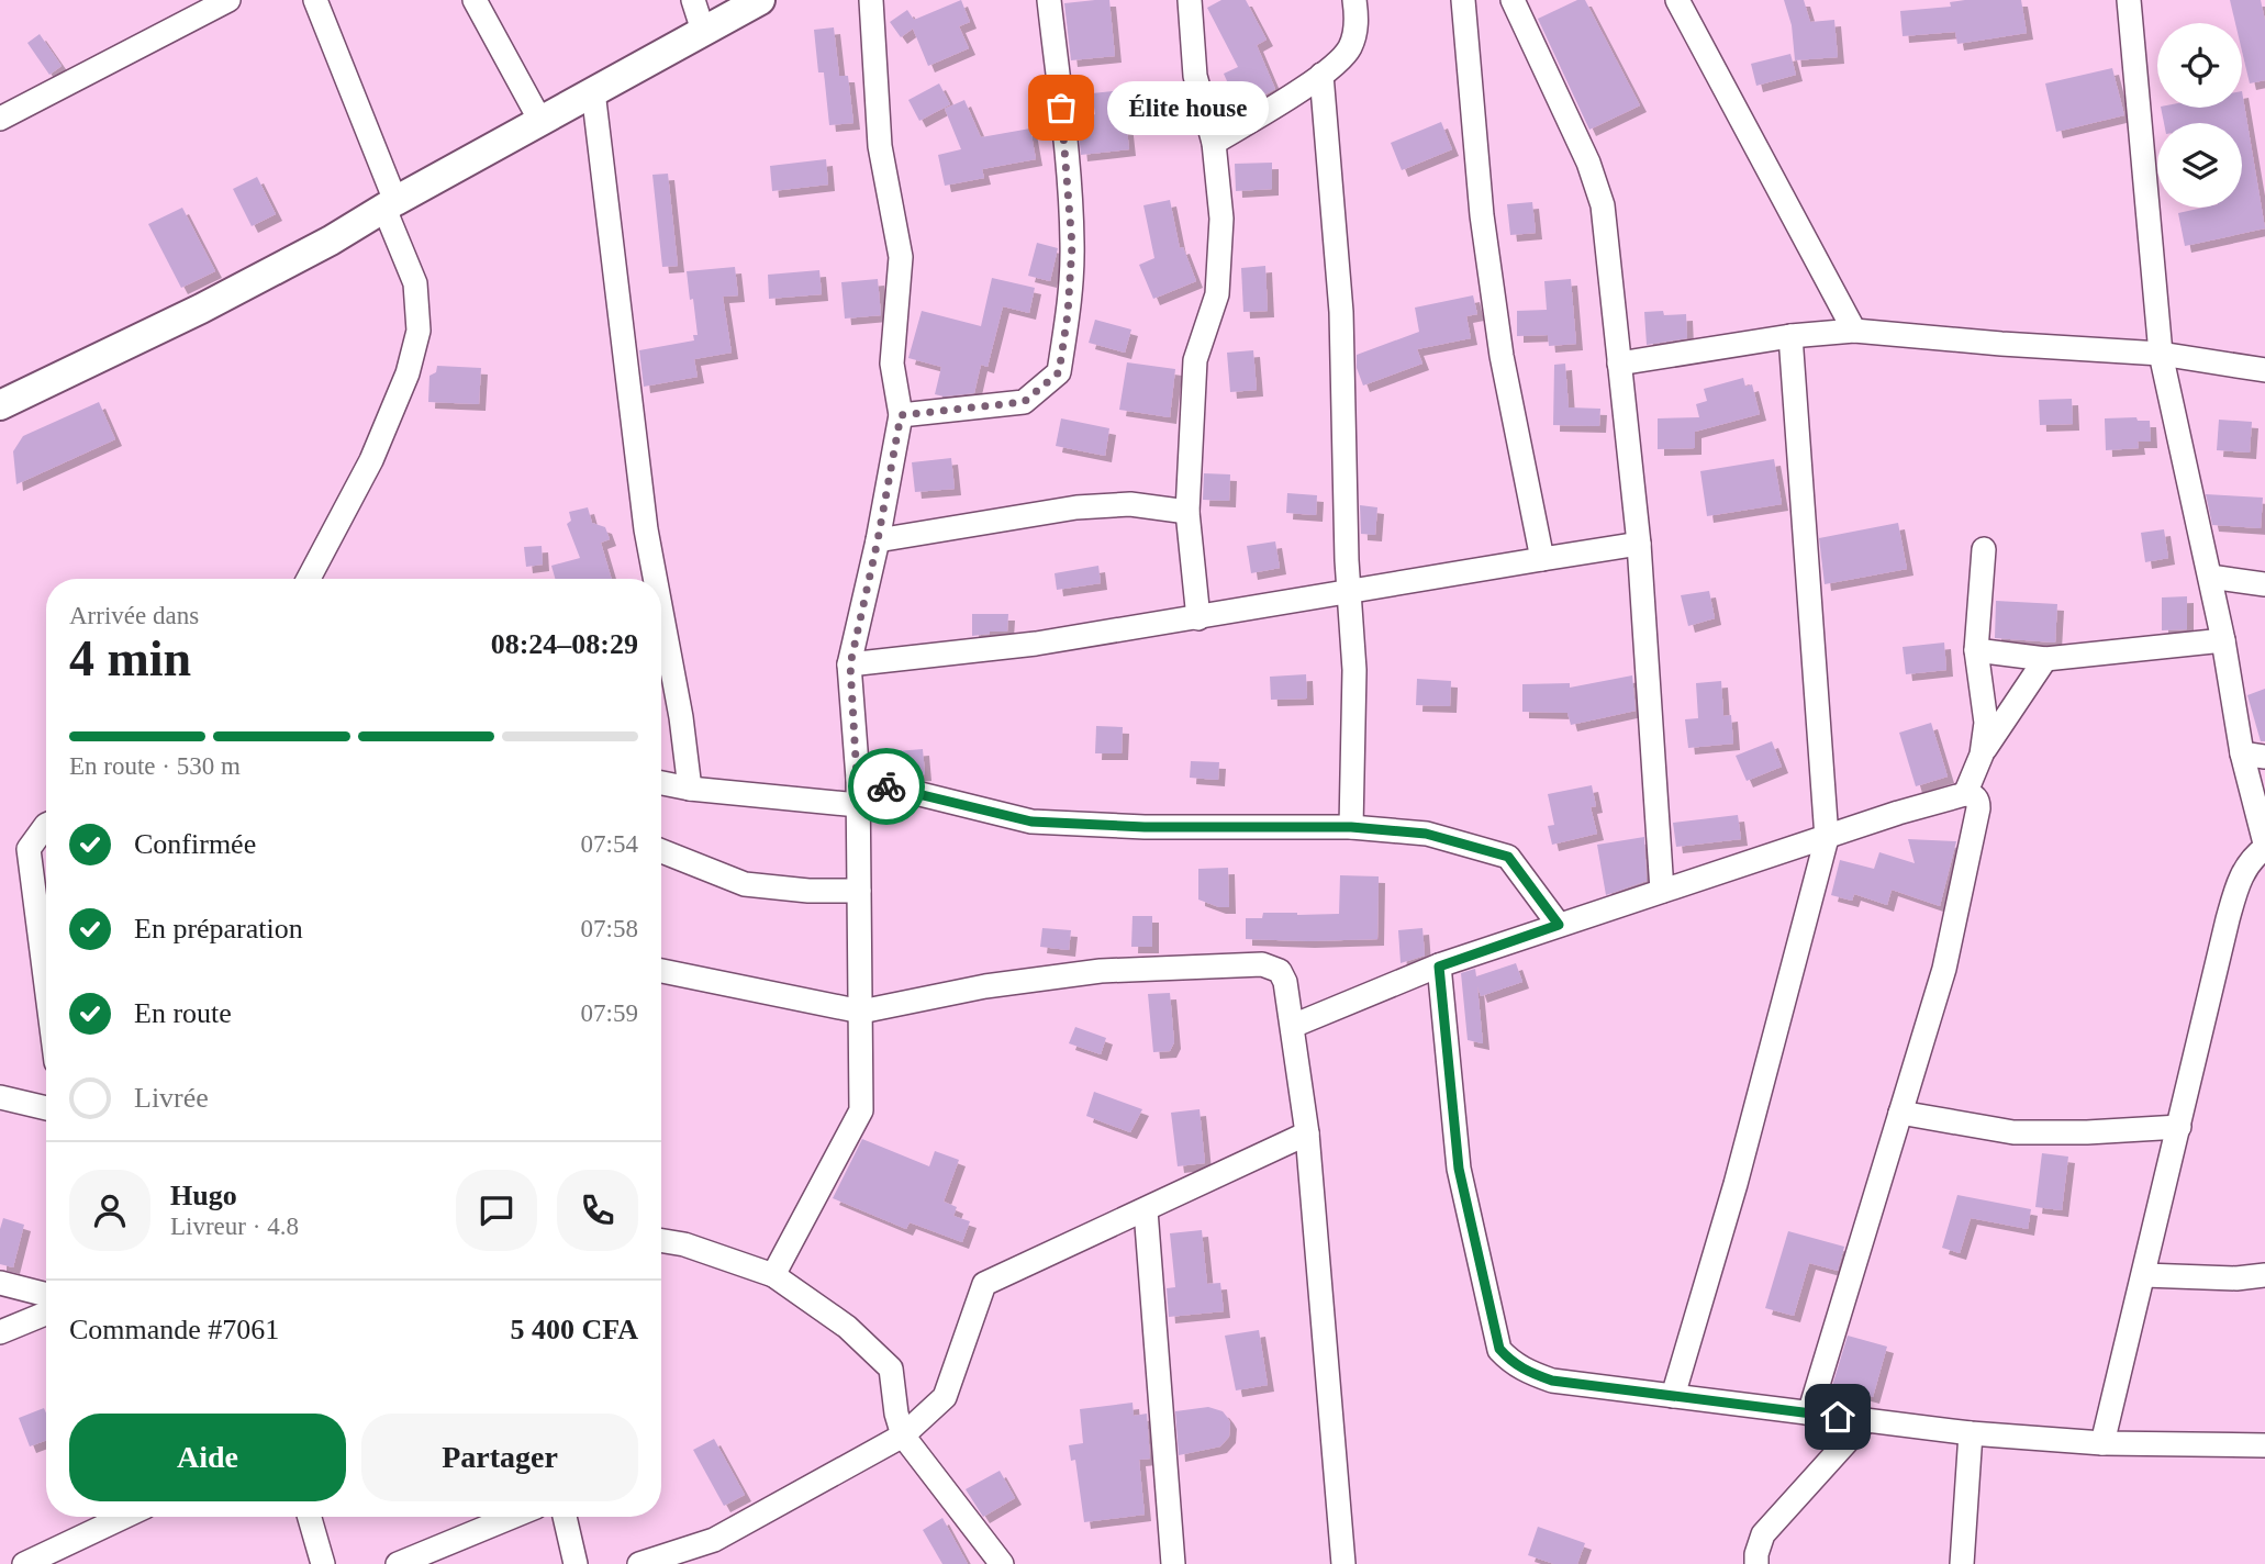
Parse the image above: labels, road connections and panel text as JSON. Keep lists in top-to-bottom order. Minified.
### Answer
{"places":["Élite house"],"page":{"bubble":"Élite house","heading":["4 min","Arrivée dans","08:24–08:29"],"panel":["Hugo","Livreur · 4.8","Commande #7061","5 400 CFA"],"bar":"En route · 530 m","list":[["Confirmée","07:54"],["En préparation","07:58"],["En route","07:59"],"Livrée"],"buttons":["Aide","Partager"]}}
